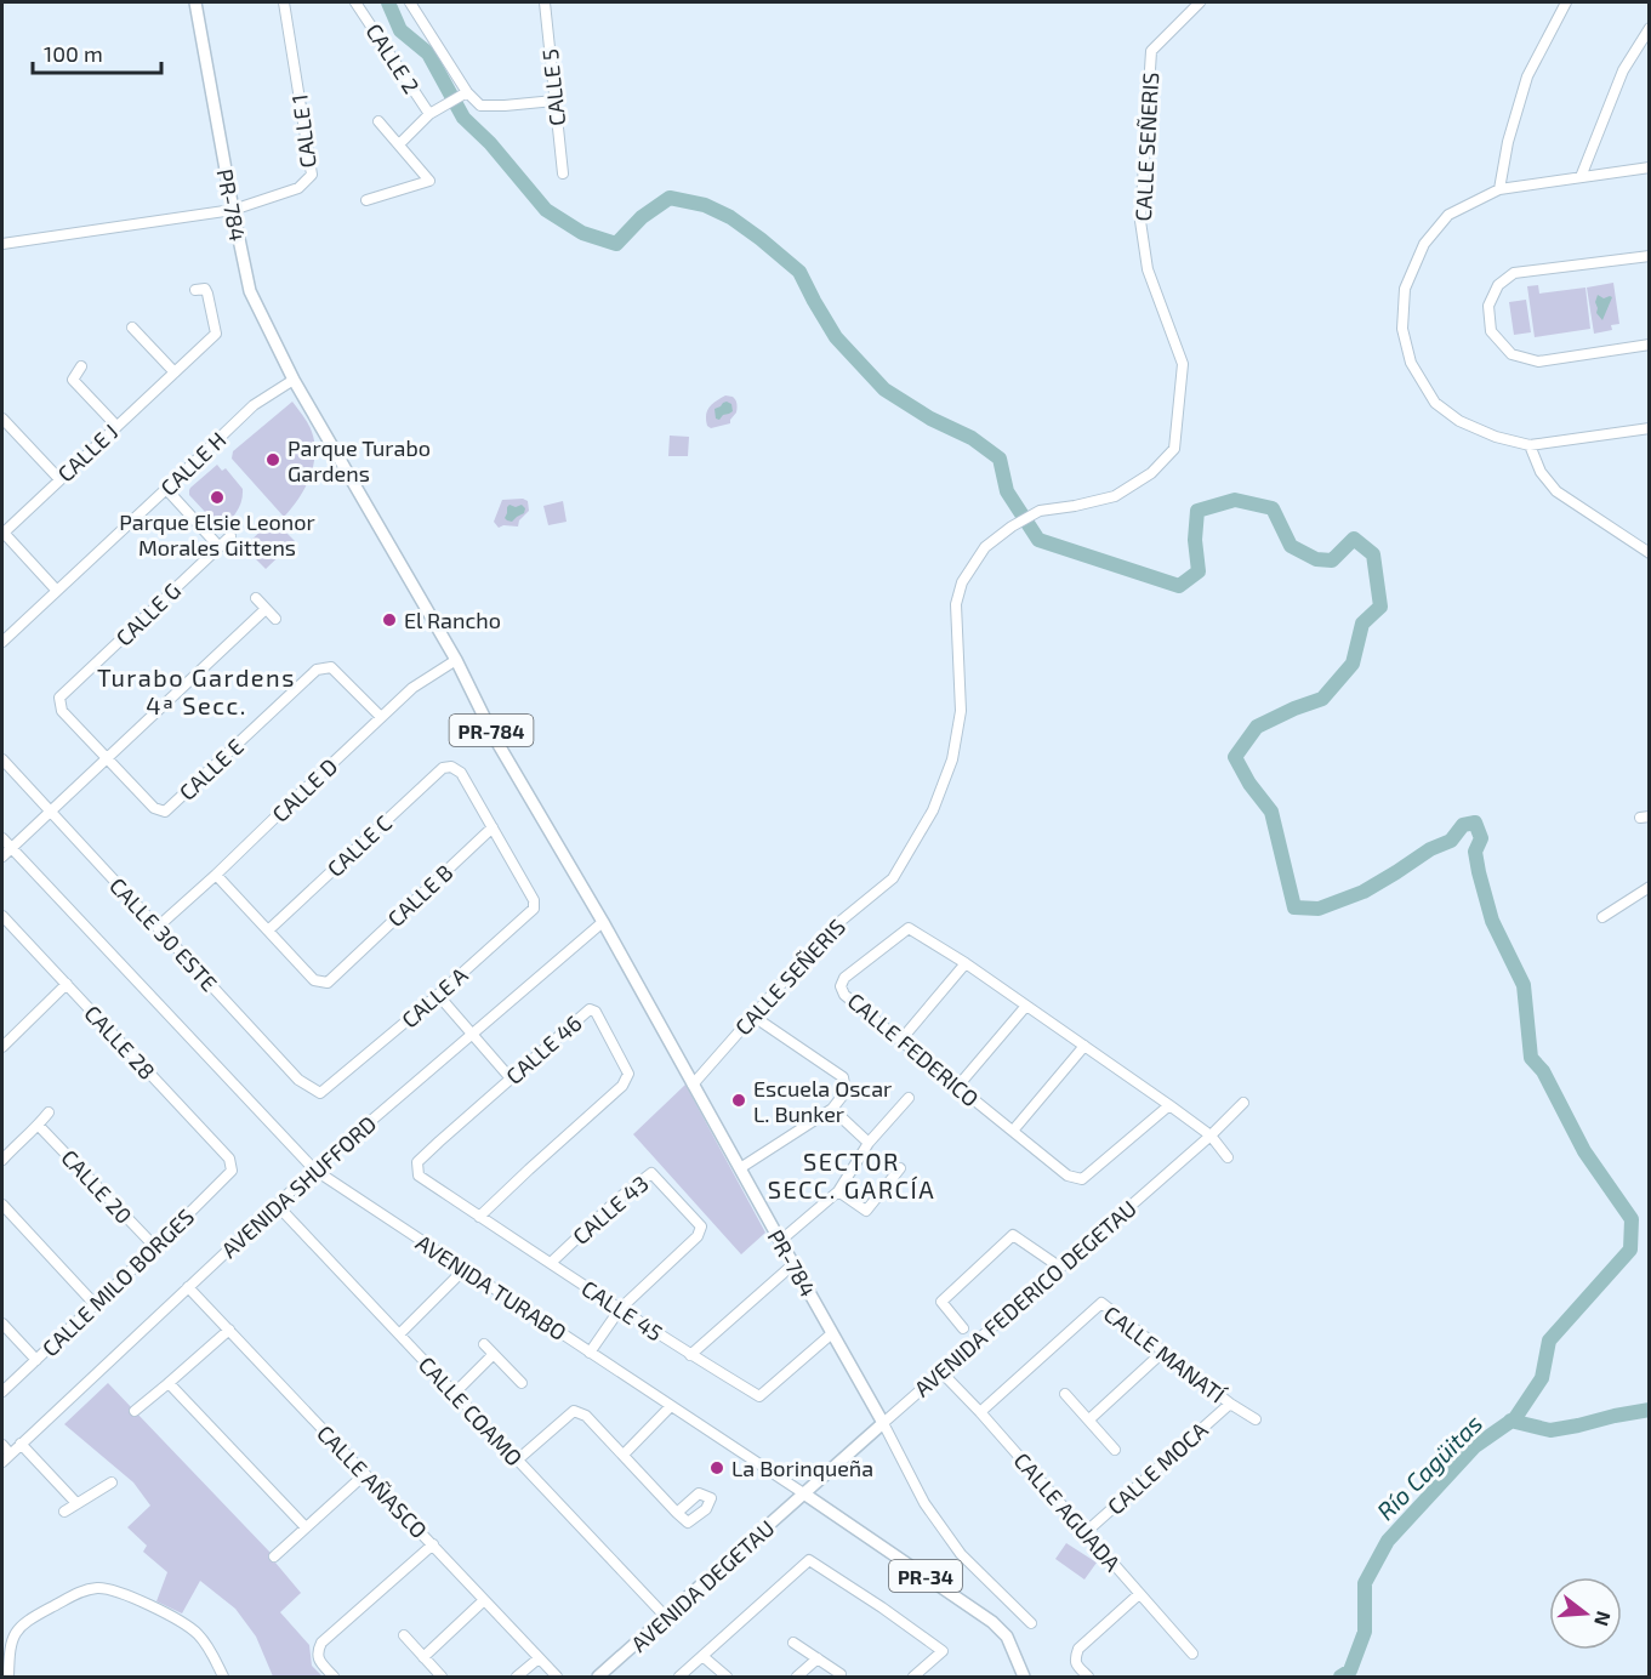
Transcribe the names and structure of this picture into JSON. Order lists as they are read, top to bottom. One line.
{"streets":{"main road":["PR-784","AVENIDA TURABO","AVENIDA FEDERICO DEGETAU","PR-34","AVENIDA DEGETAU"],"street":["CALLE 2","CALLE 5","CALLE 1","CALLE SEÑERIS","CALLE J","CALLE H","CALLE G","CALLE E","CALLE D","CALLE C","CALLE B","CALLE 30 ESTE","CALLE A","CALLE 28","CALLE 46","CALLE FEDERICO","CALLE 20","AVENIDA SHUFFORD","CALLE 43","CALLE MILO BORGES","CALLE 45","CALLE MANATÍ","CALLE COAMO","CALLE MOCA","CALLE AÑASCO","CALLE AGUADA"]},"crossings":[["CALLE 1","PR-784"],["CALLE SEÑERIS","PR-784"],["PR-784","CALLE H"],["PR-784","CALLE D"],["PR-784","AVENIDA SHUFFORD"],["PR-784","AVENIDA FEDERICO DEGETAU"],["PR-784","CALLE 45"],["CALLE G","CALLE E"],["CALLE E","CALLE D"],["CALLE D","CALLE 30 ESTE"],["CALLE C","CALLE B"],["CALLE C","CALLE A"],["CALLE B","CALLE A"],["CALLE 30 ESTE","CALLE A"],["CALLE 28","CALLE MILO BORGES"],["CALLE 46","CALLE 45"],["CALLE FEDERICO","AVENIDA FEDERICO DEGETAU"],["CALLE 20","CALLE MILO BORGES"],["AVENIDA SHUFFORD","AVENIDA TURABO"],["AVENIDA SHUFFORD","CALLE COAMO"],["AVENIDA SHUFFORD","CALLE AÑASCO"],["CALLE 43","AVENIDA TURABO"],["CALLE 43","CALLE 45"],["AVENIDA TURABO","AVENIDA FEDERICO DEGETAU"],["AVENIDA TURABO","AVENIDA DEGETAU"],["AVENIDA FEDERICO DEGETAU","CALLE AGUADA"],["AVENIDA FEDERICO DEGETAU","AVENIDA DEGETAU"],["CALLE MANATÍ","CALLE MOCA"],["CALLE MANATÍ","CALLE AGUADA"],["CALLE COAMO","AVENIDA DEGETAU"],["CALLE MOCA","CALLE AGUADA"]],"districts":["Turabo Gardens 4ª Secc.","SECTOR SECC. GARCÍA"],"water":["Río Cagüitas"],"places":["Parque Turabo Gardens","Parque Elsie Leonor Morales Gittens","El Rancho","Escuela Oscar L. Bunker","La Borinqueña"],"scale_bar":"100 m","north":"right"}
